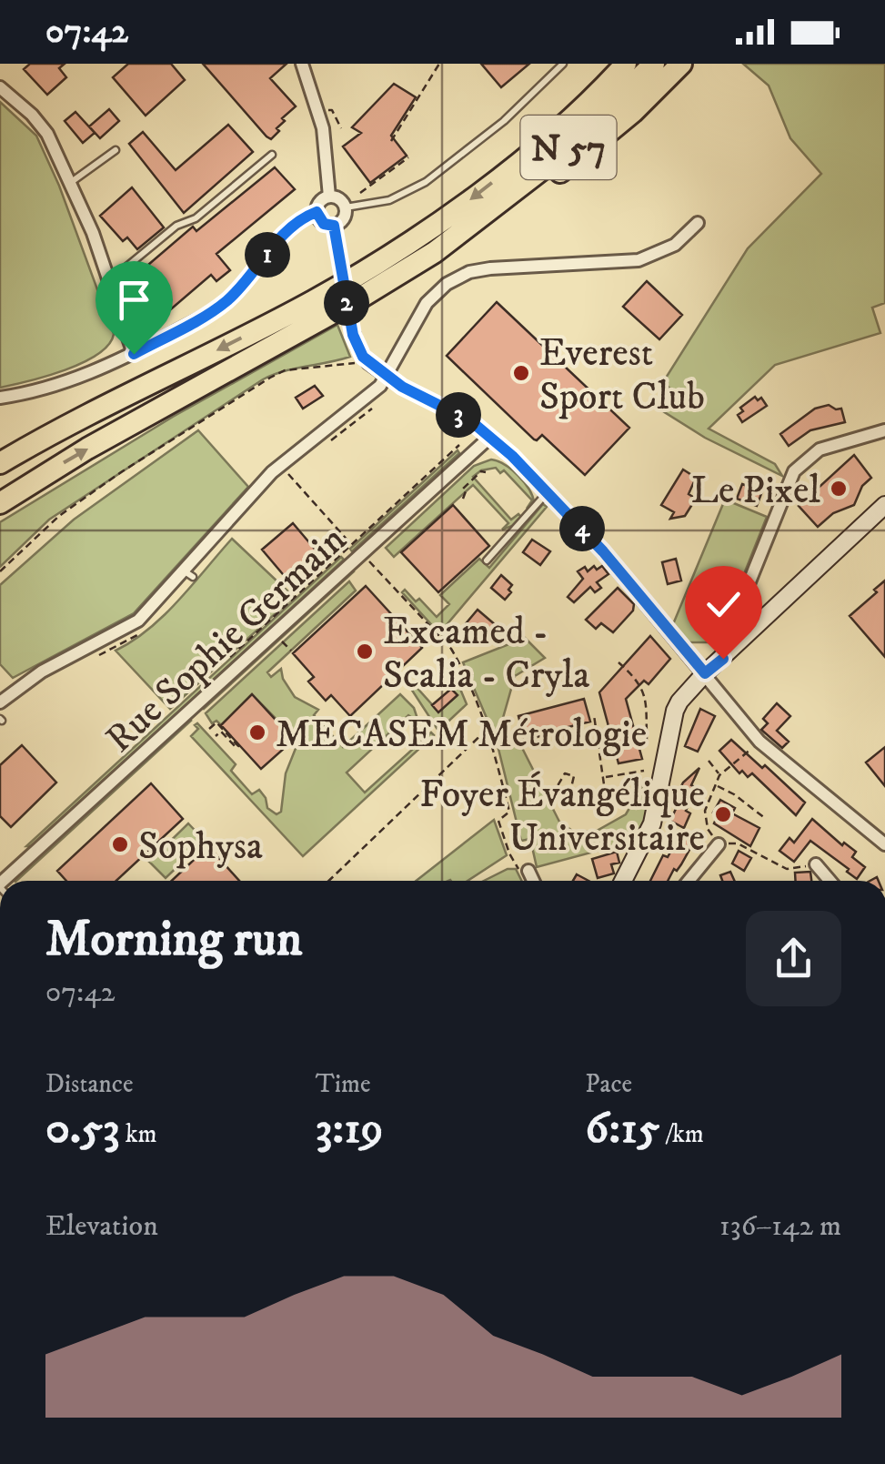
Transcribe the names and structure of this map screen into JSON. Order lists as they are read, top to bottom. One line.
{"streets":{"highway":["N 57"],"street":["Rue Sophie Germain"]},"places":["Everest Sport Club","Le Pixel","Excamed - Scalia - Cryla","MECASEM Métrologie","Foyer Évangélique Universitaire","Sophysa"],"page":{"status":"07:42","pins":["1","2","3","4"],"heading":["Morning run","07:42"],"stats":[["Distance","0.53 km"],["Time","3:19"],["Pace","6:15 /km"]],"chart":["Elevation","136–142 m"]}}
